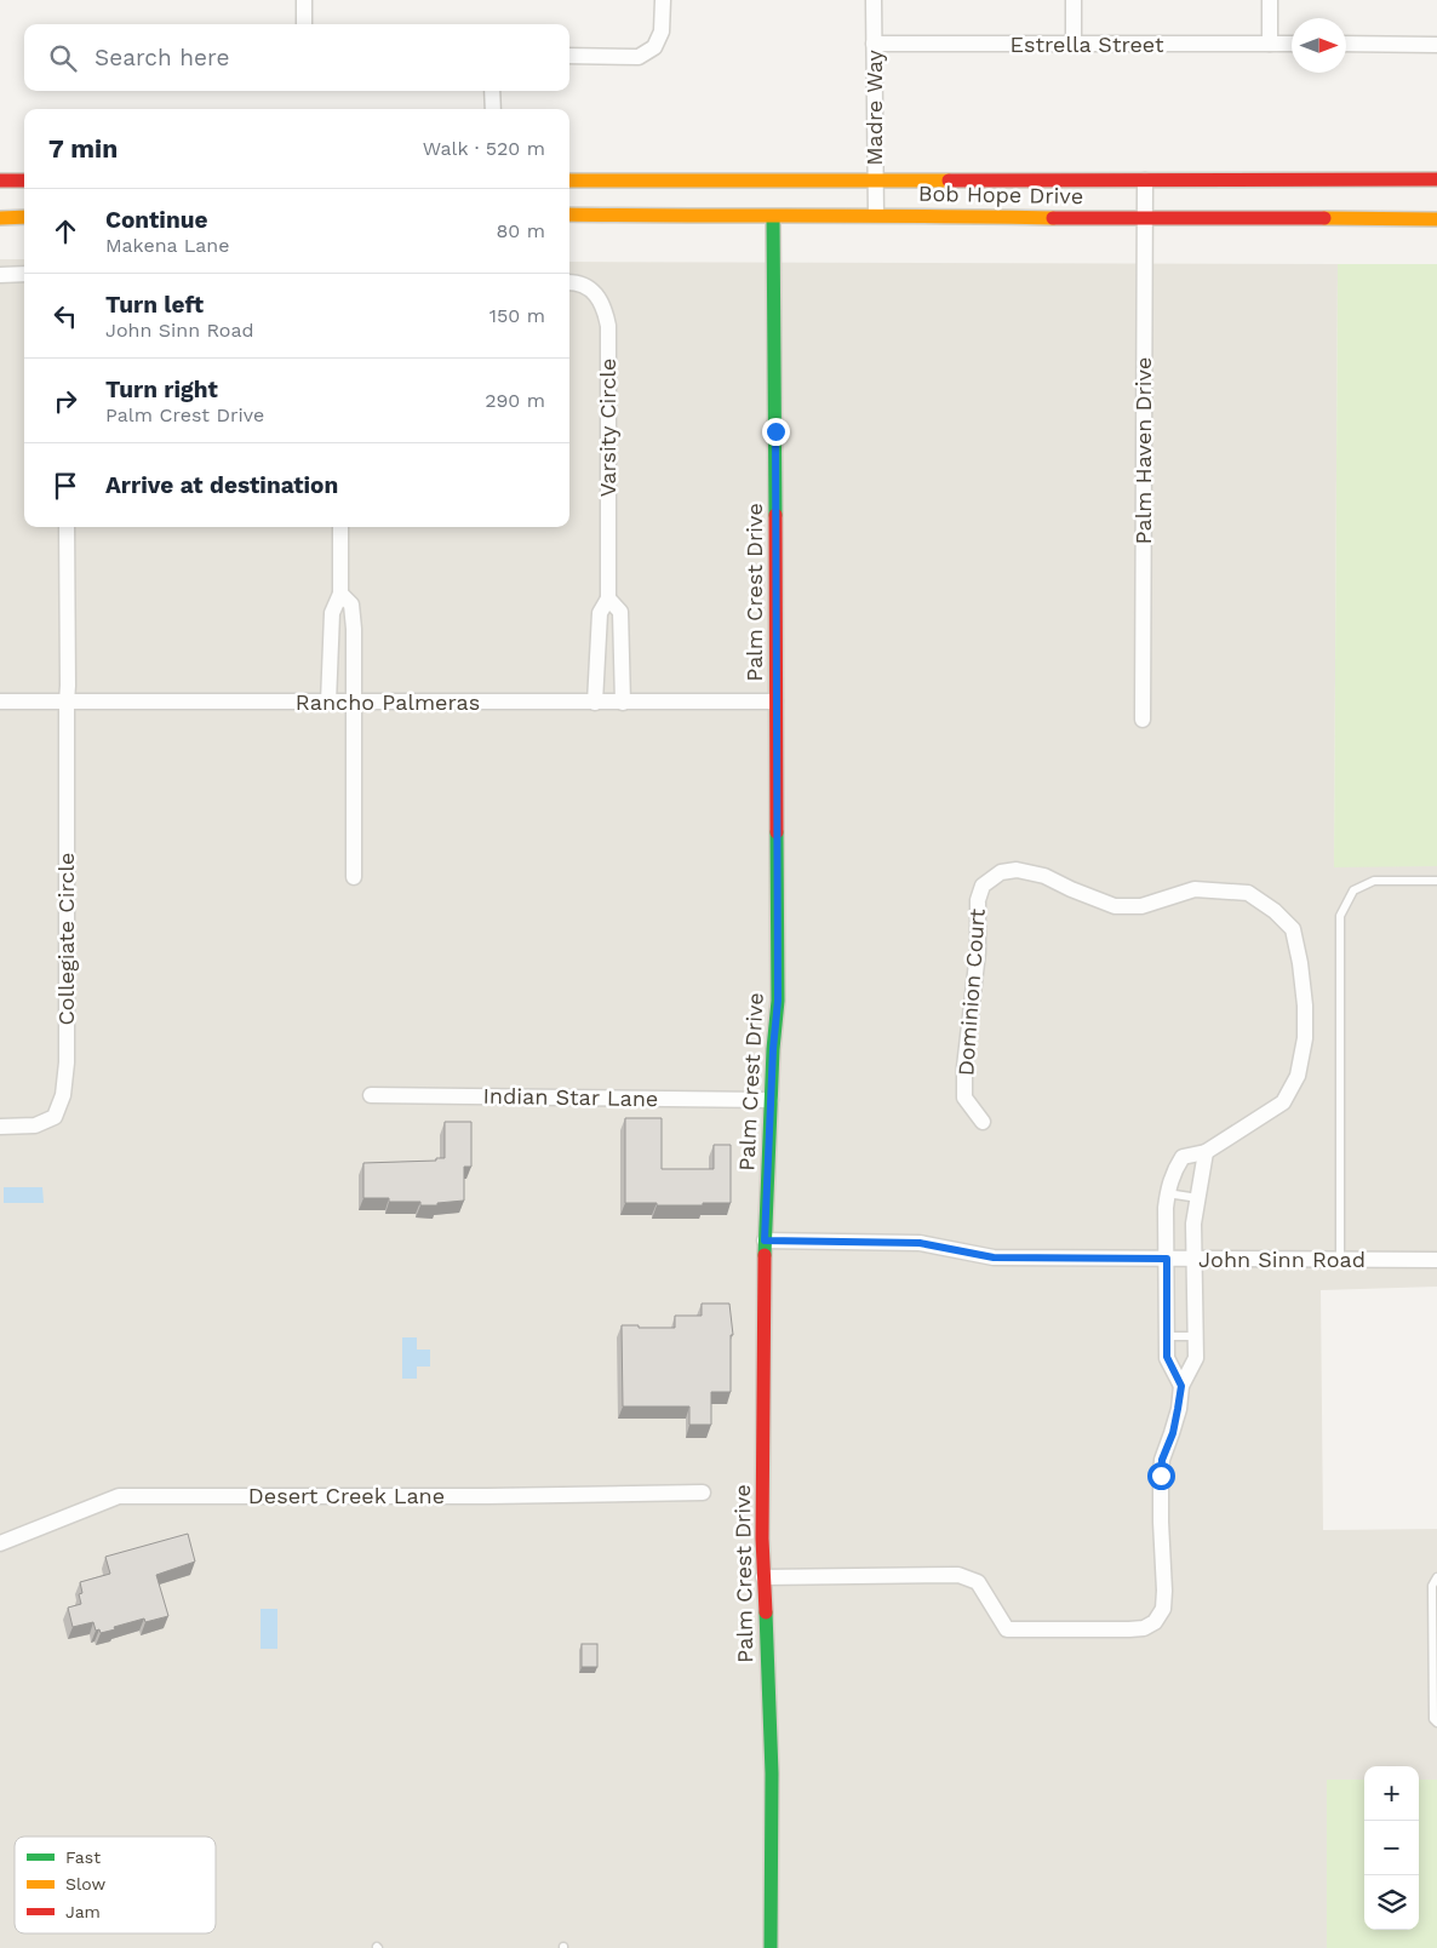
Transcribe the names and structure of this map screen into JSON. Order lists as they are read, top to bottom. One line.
{"streets":{"main road":["Bob Hope Drive","Palm Crest Drive"],"street":["Estrella Street","Madre Way","Varsity Circle","Palm Haven Drive","Rancho Palmeras","Collegiate Circle","Dominion Court","Indian Star Lane","John Sinn Road","Desert Creek Lane"]},"crossings":[["Estrella Street","Madre Way"],["Madre Way","Bob Hope Drive"],["Bob Hope Drive","Palm Haven Drive"],["Bob Hope Drive","Palm Crest Drive"],["Varsity Circle","Rancho Palmeras"],["Palm Crest Drive","Rancho Palmeras"],["Palm Crest Drive","Indian Star Lane"],["Palm Crest Drive","John Sinn Road"],["Rancho Palmeras","Collegiate Circle"],["Dominion Court","John Sinn Road"]],"legend":["Fast","Slow","Jam"],"north":"right","page":{"search":"Search here","heading":["7 min","Walk · 520 m"],"list":[["Continue","Makena Lane","80 m"],["Turn left","John Sinn Road","150 m"],["Turn right","Palm Crest Drive","290 m"],"Arrive at destination"],"map_buttons":["+","−"]}}
